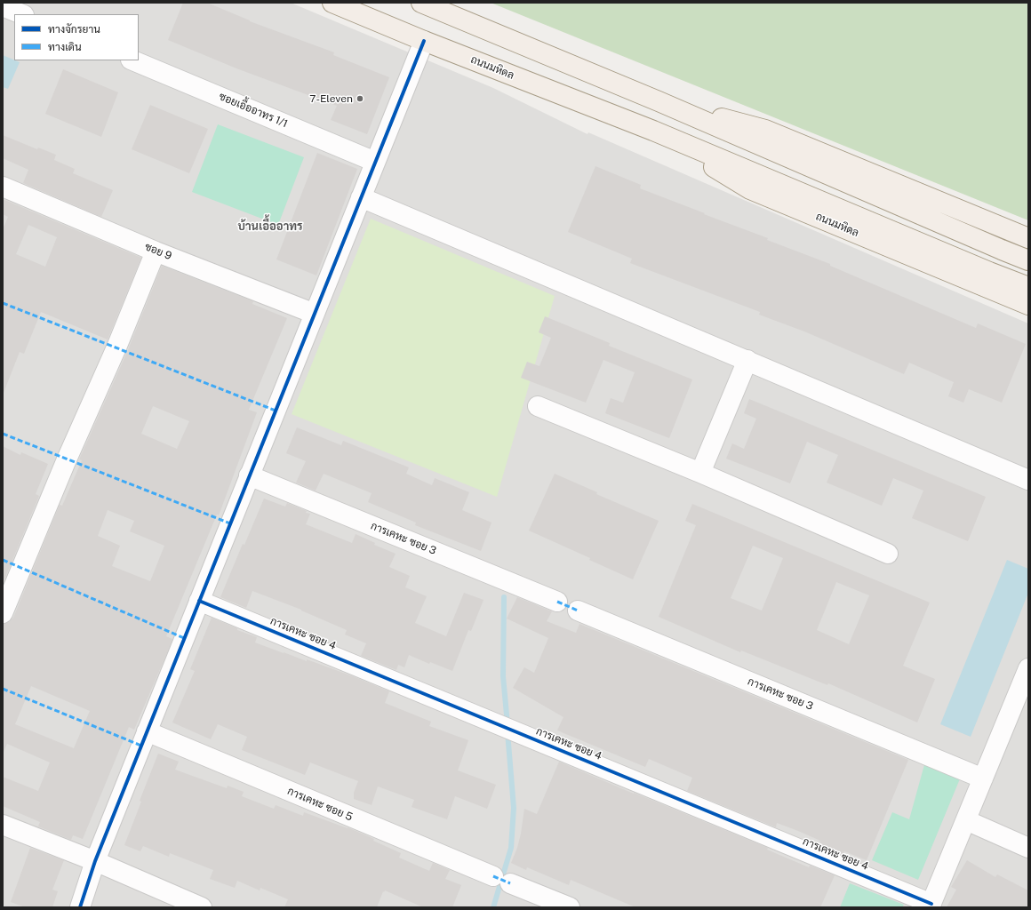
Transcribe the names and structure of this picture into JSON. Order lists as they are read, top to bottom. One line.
{"streets":{"main road":["ถนนมหิดล"],"street":["ซอยเอื้ออาทร 1/1","ซอย 9","การเคหะ ซอย 3","การเคหะ ซอย 4","การเคหะ ซอย 5"]},"districts":["บ้านเอื้ออาทร"],"places":["7-Eleven"],"legend":["ทางจักรยาน","ทางเดิน"]}
